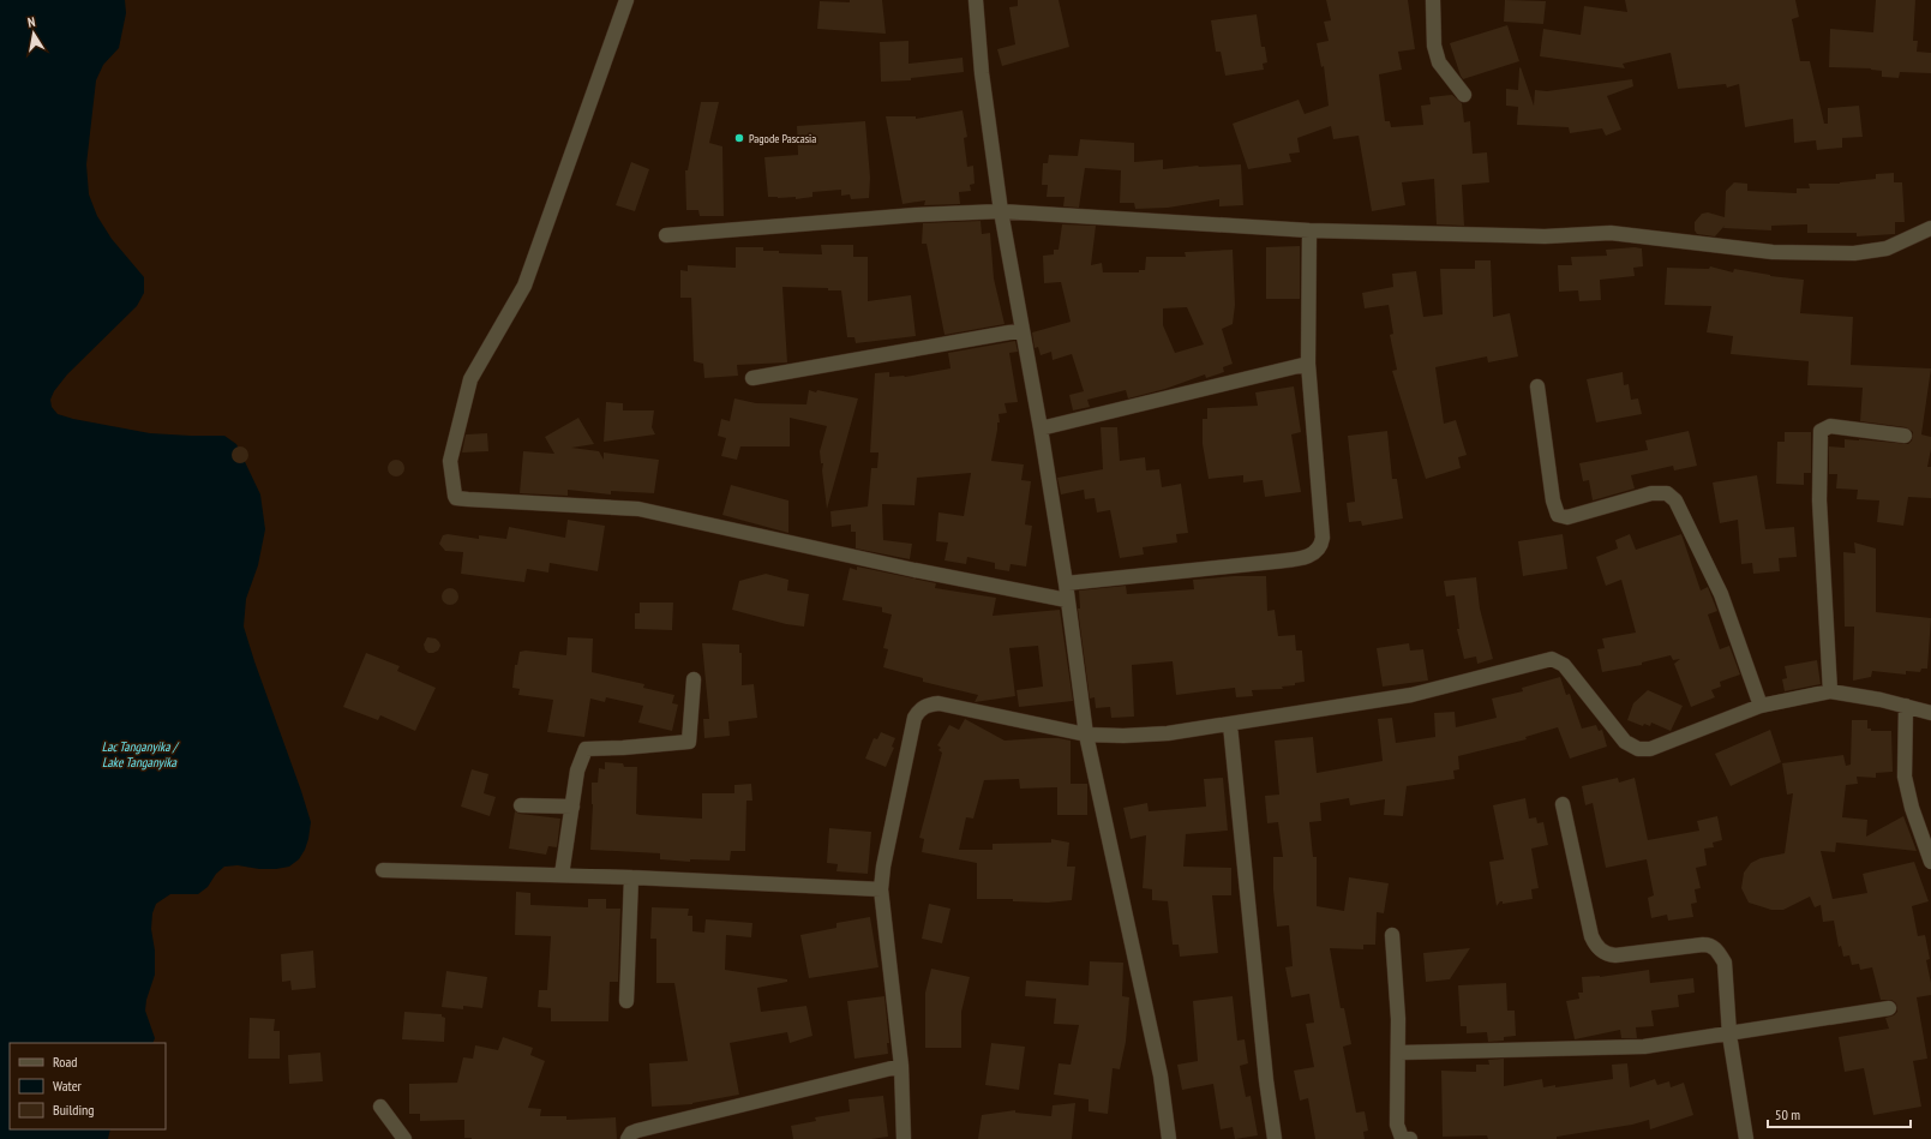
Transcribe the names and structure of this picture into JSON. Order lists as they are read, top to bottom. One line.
{"water":["Lac Tanganyika / Lake Tanganyika"],"places":["Pagode Pascasia"],"legend":["Road","Water","Building"],"scale_bar":"50 m","north":"top"}
